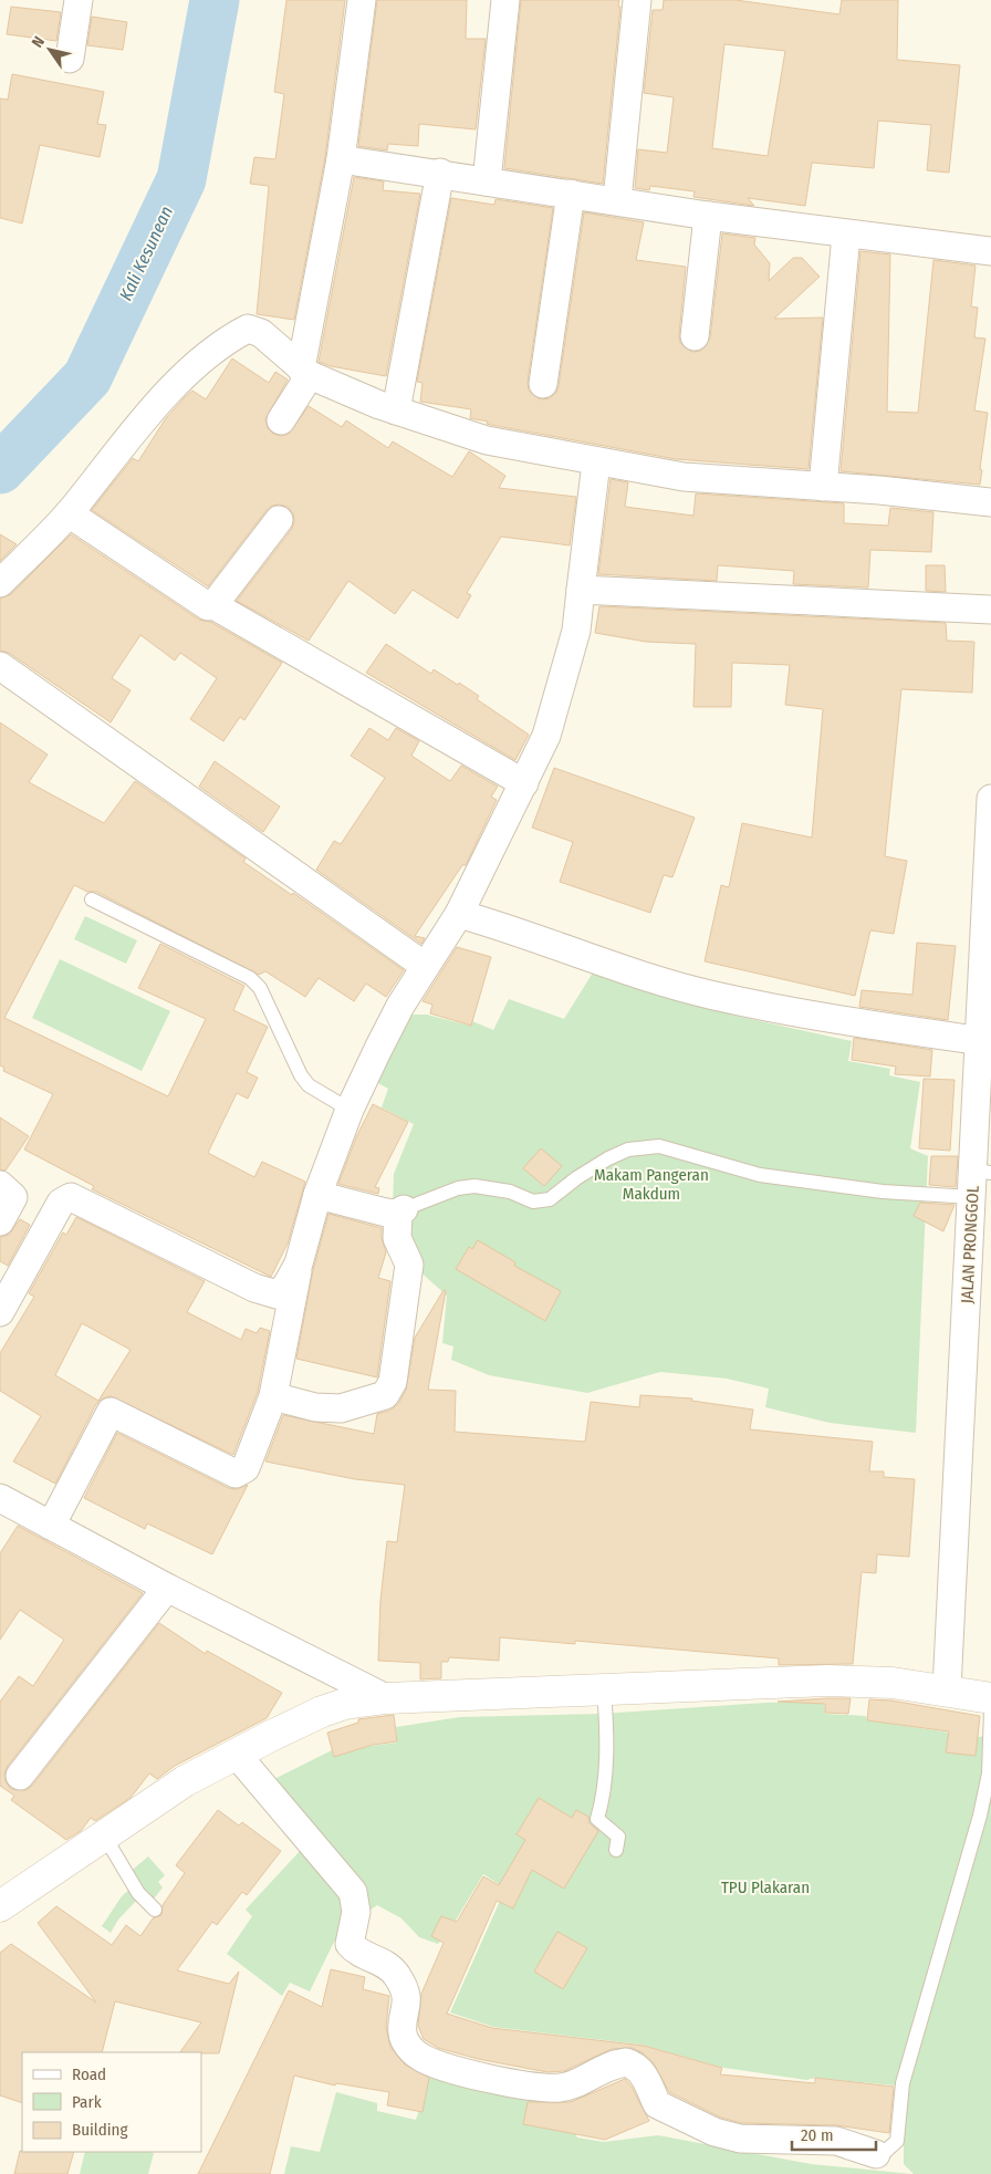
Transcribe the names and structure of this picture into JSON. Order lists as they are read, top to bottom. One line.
{"streets":{"street":["JALAN PRONGGOL"]},"water":["Kali Kesunean"],"parks":["Makam Pangeran Makdum","TPU Plakaran"],"legend":["Road","Park","Building"],"scale_bar":"20 m","north":"top left"}
